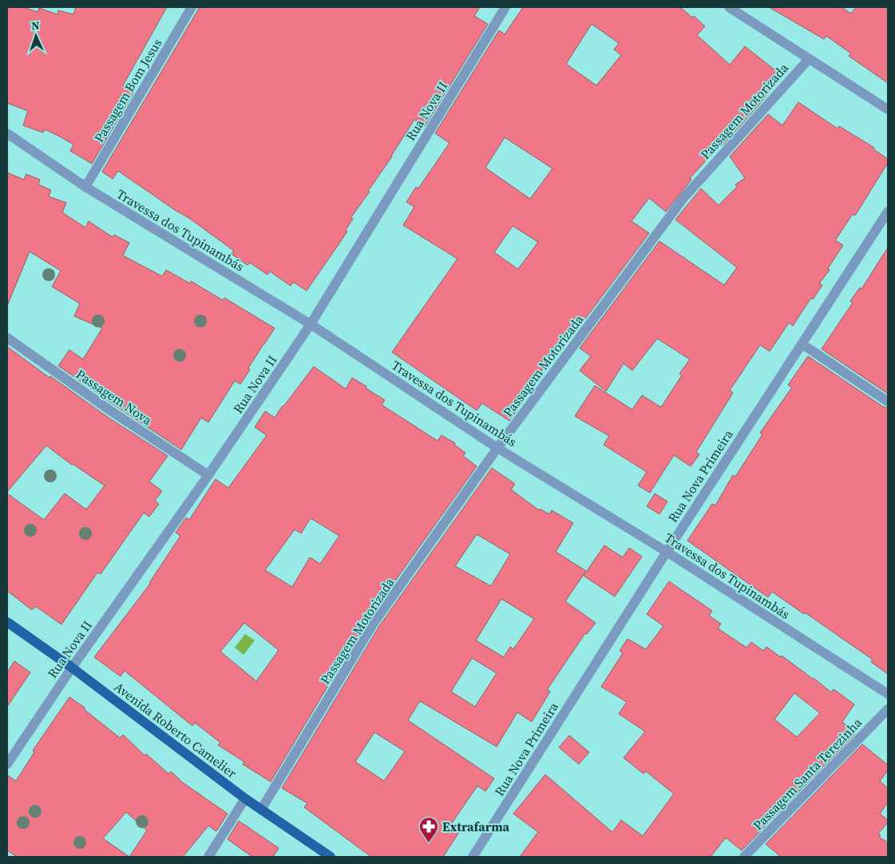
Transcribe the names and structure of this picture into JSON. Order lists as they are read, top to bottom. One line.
{"streets":{"main road":["Avenida Roberto Camelier"],"street":["Passagem Bom Jesus","Rua Nova II","Passagem Motorizada","Travessa dos Tupinambás","Passagem Nova","Rua Nova Primeira","Passagem Santa Terezinha"]},"crossings":[["Passagem Bom Jesus","Travessa dos Tupinambás"],["Rua Nova II","Travessa dos Tupinambás"],["Rua Nova II","Passagem Nova"],["Rua Nova II","Avenida Roberto Camelier"],["Passagem Motorizada","Travessa dos Tupinambás"],["Passagem Motorizada","Avenida Roberto Camelier"],["Travessa dos Tupinambás","Rua Nova Primeira"]],"places":{"pharmacy":["Extrafarma"]},"north":"top"}
